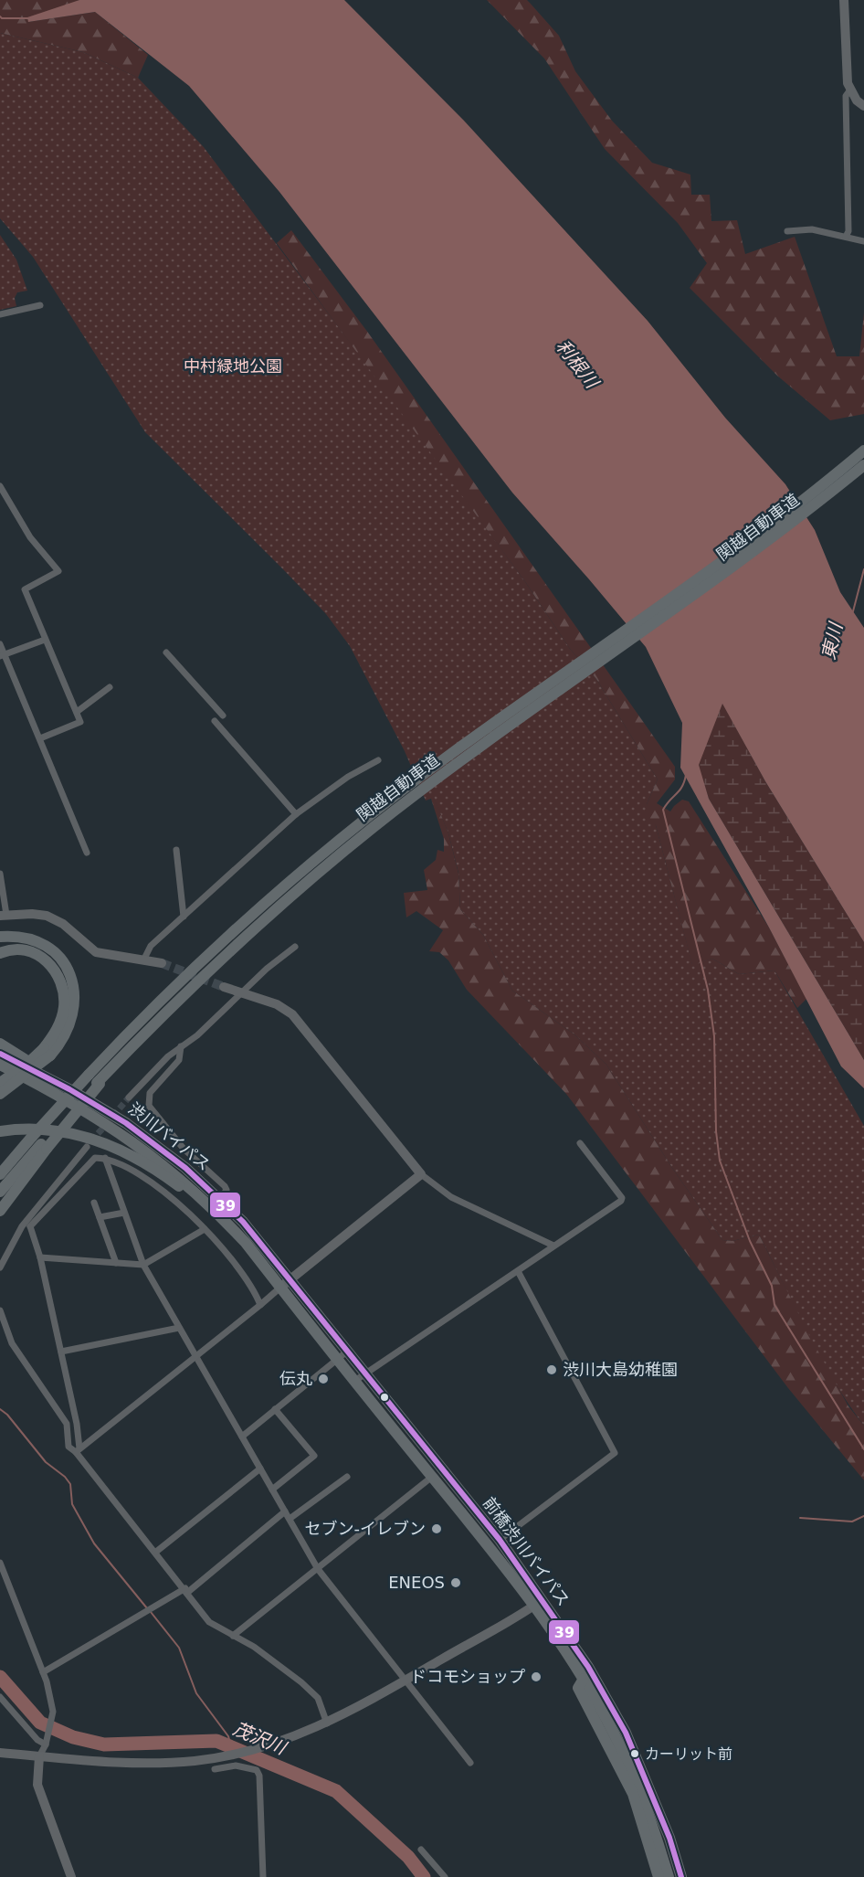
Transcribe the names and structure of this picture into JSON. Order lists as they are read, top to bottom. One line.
{"streets":{"highway":["関越自動車道","渋川バイパス","前橋渋川バイパス"]},"crossings":[["渋川バイパス","前橋渋川バイパス"]],"water":["利根川","東川","茂沢川"],"parks":["中村緑地公園"],"places":["渋川大島幼稚園","伝丸","セブン-イレブン","ENEOS","ドコモショップ","カーリット前"],"lines":["transit line 39"]}
